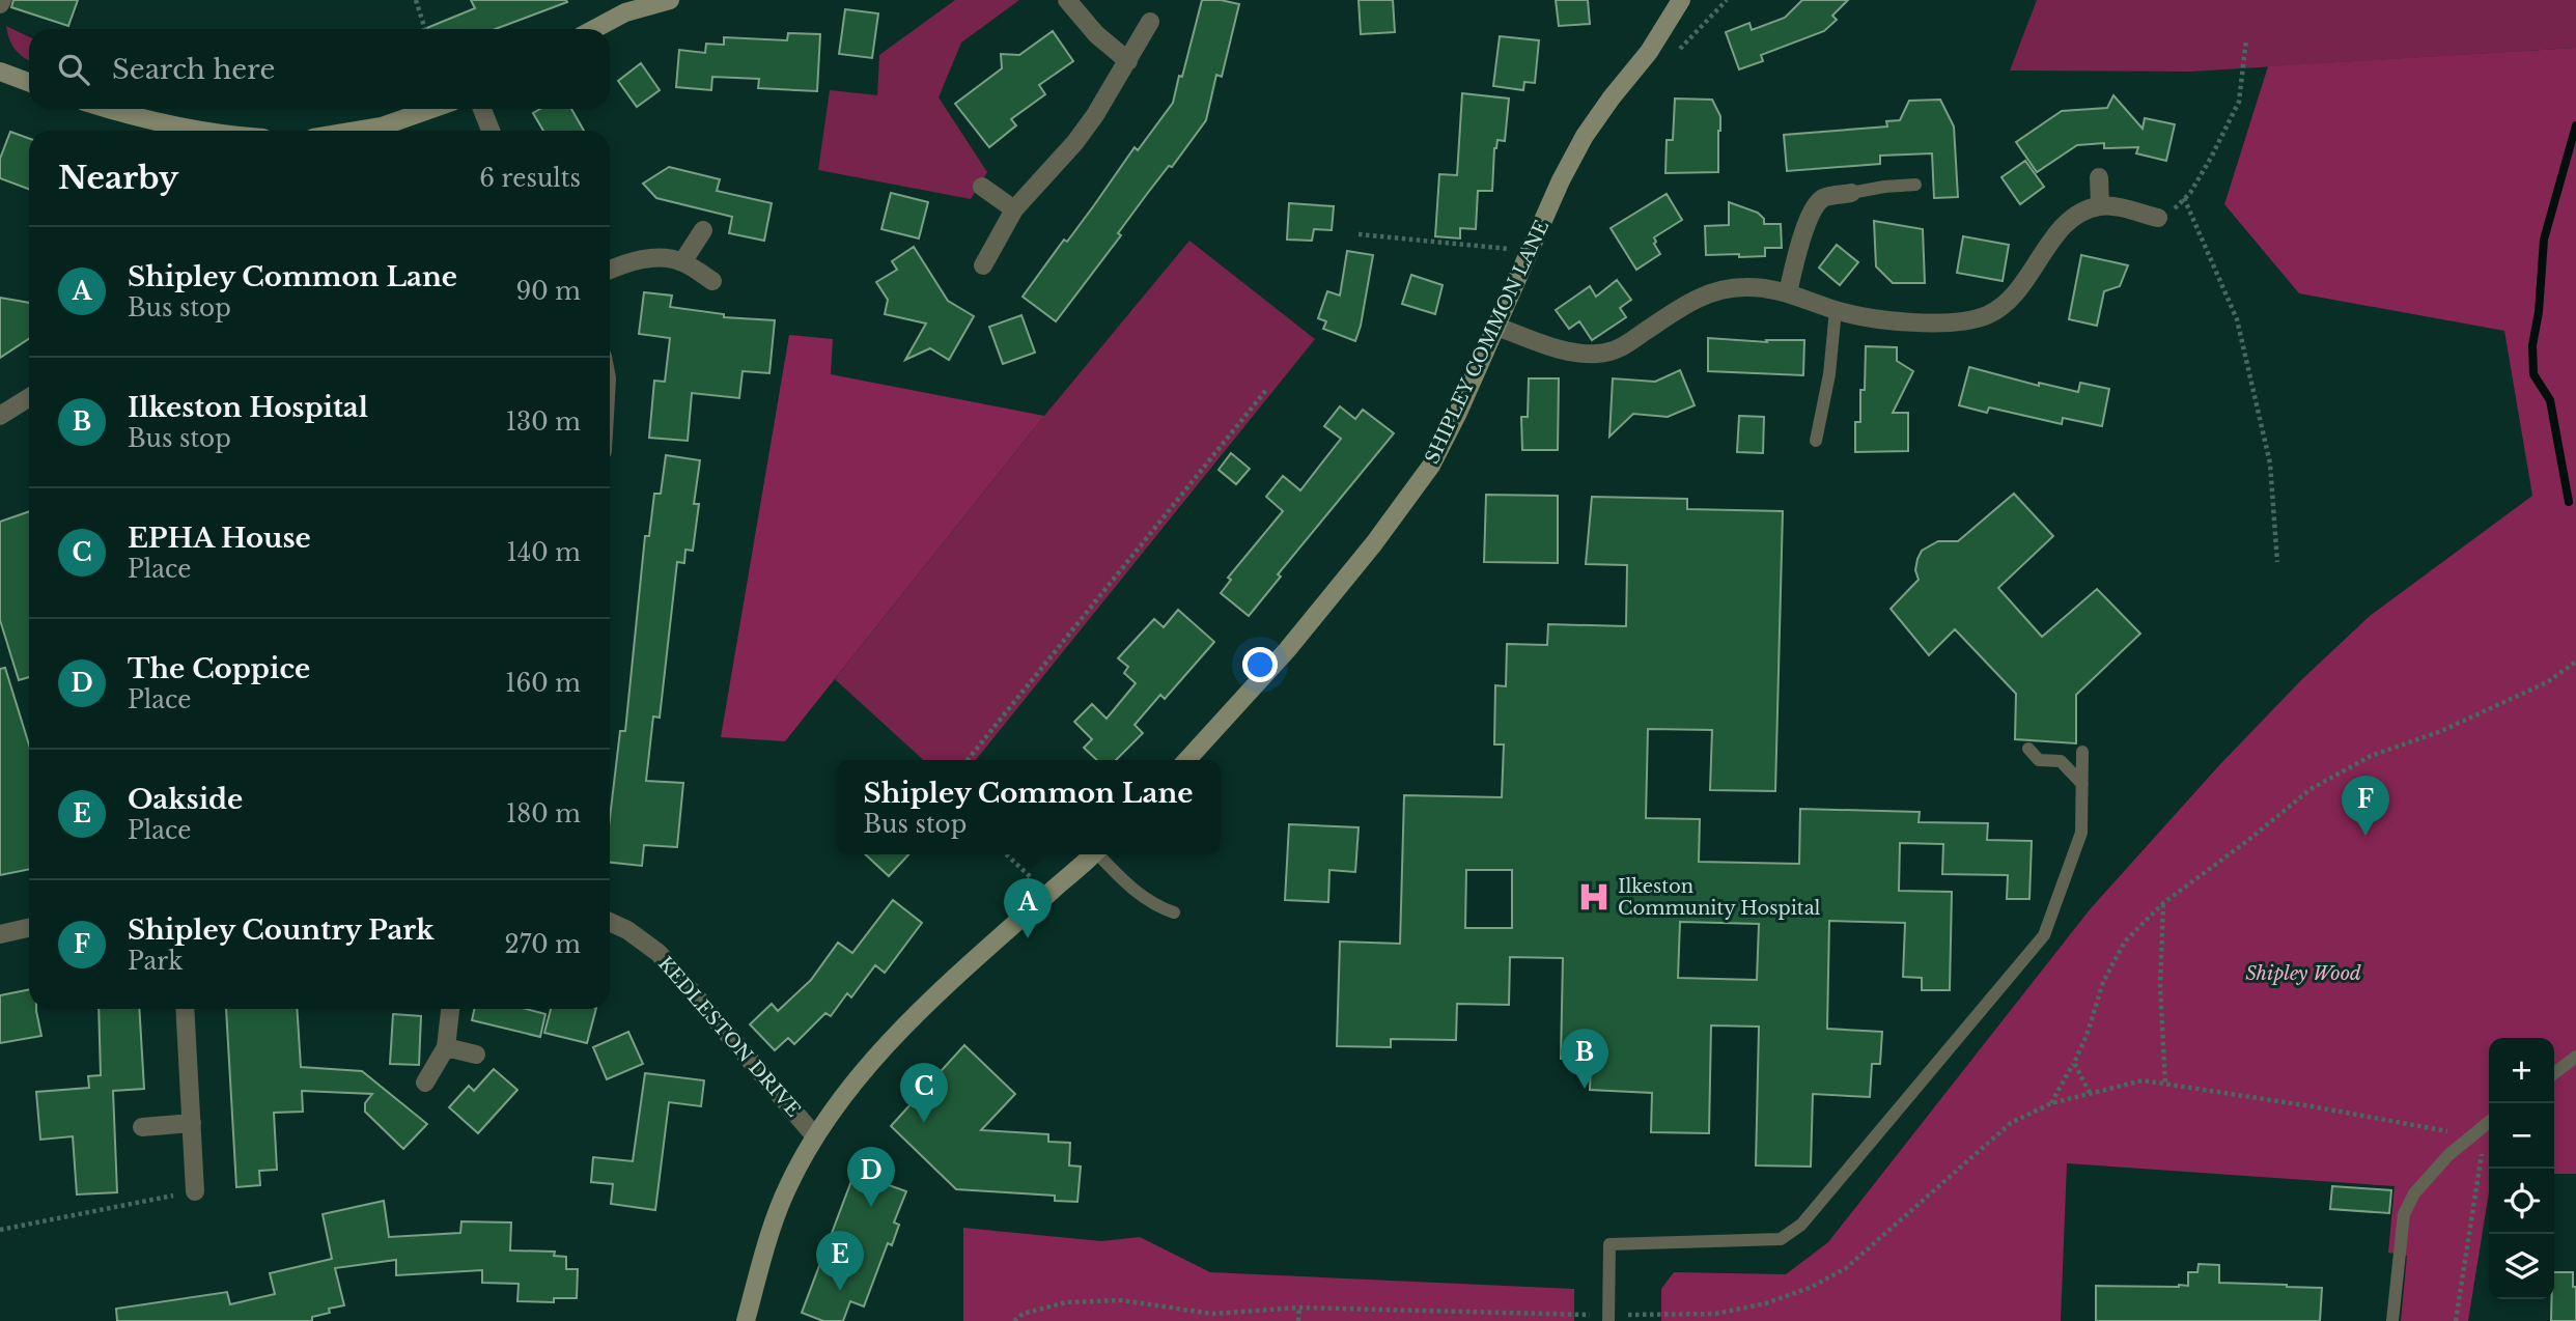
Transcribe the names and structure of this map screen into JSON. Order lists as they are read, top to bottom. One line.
{"streets":{"street":["SHIPLEY COMMON LANE","KEDLESTON DRIVE"]},"parks":["Shipley Wood"],"places":{"hospital":["Ilkeston Community Hospital"]},"page":{"search":"Search here","heading":["Nearby","6 results"],"list":[{"mark":"A","name":"Shipley Common Lane","note":"Bus stop","value":"90 m"},{"mark":"B","name":"Ilkeston Hospital","note":"Bus stop","value":"130 m"},{"mark":"C","name":"EPHA House","note":"Place","value":"140 m"},{"mark":"D","name":"The Coppice","note":"Place","value":"160 m"},{"mark":"E","name":"Oakside","note":"Place","value":"180 m"},{"mark":"F","name":"Shipley Country Park","note":"Park","value":"270 m"}],"popup":["Shipley Common Lane","Bus stop"],"pins":["F","A","B","C","D","E"],"map_buttons":["+","−"]}}
